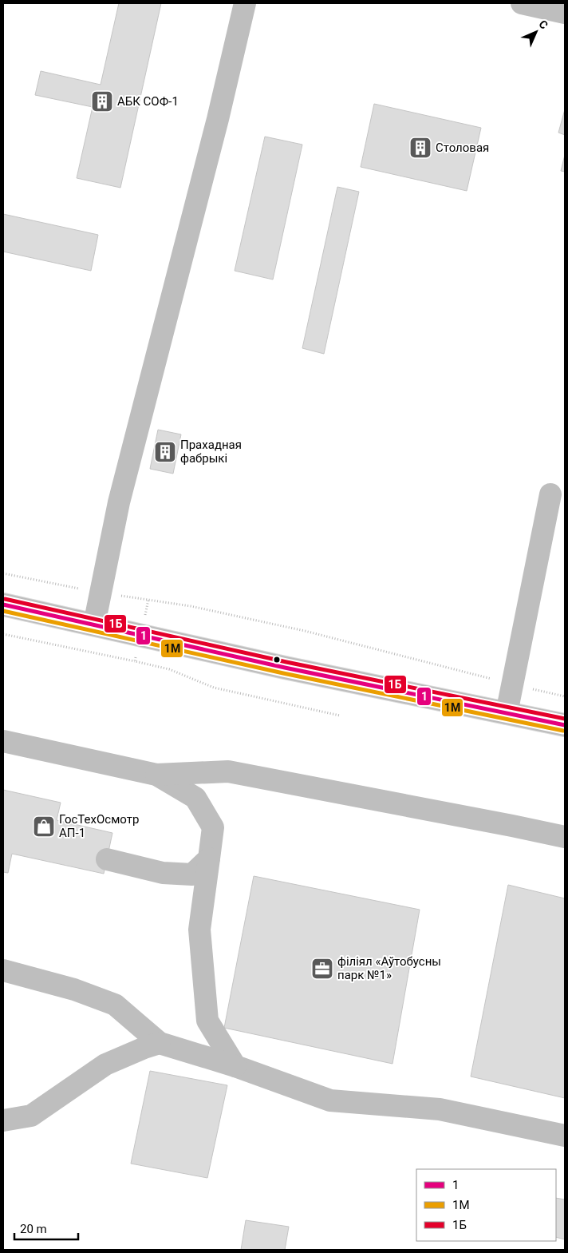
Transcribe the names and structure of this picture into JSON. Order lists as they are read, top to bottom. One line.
{"places":{"building":["АБК СОФ-1","Столовая","Прахадная фабрыкі"],"shop":["ГосТехОсмотр АП-1"],"office":["філіял «Аўтобусны парк №1»"]},"lines":["transit line 1Б","transit line 1","transit line 1М"],"legend":["1","1М","1Б"],"scale_bar":"20 m","north":"top right"}
